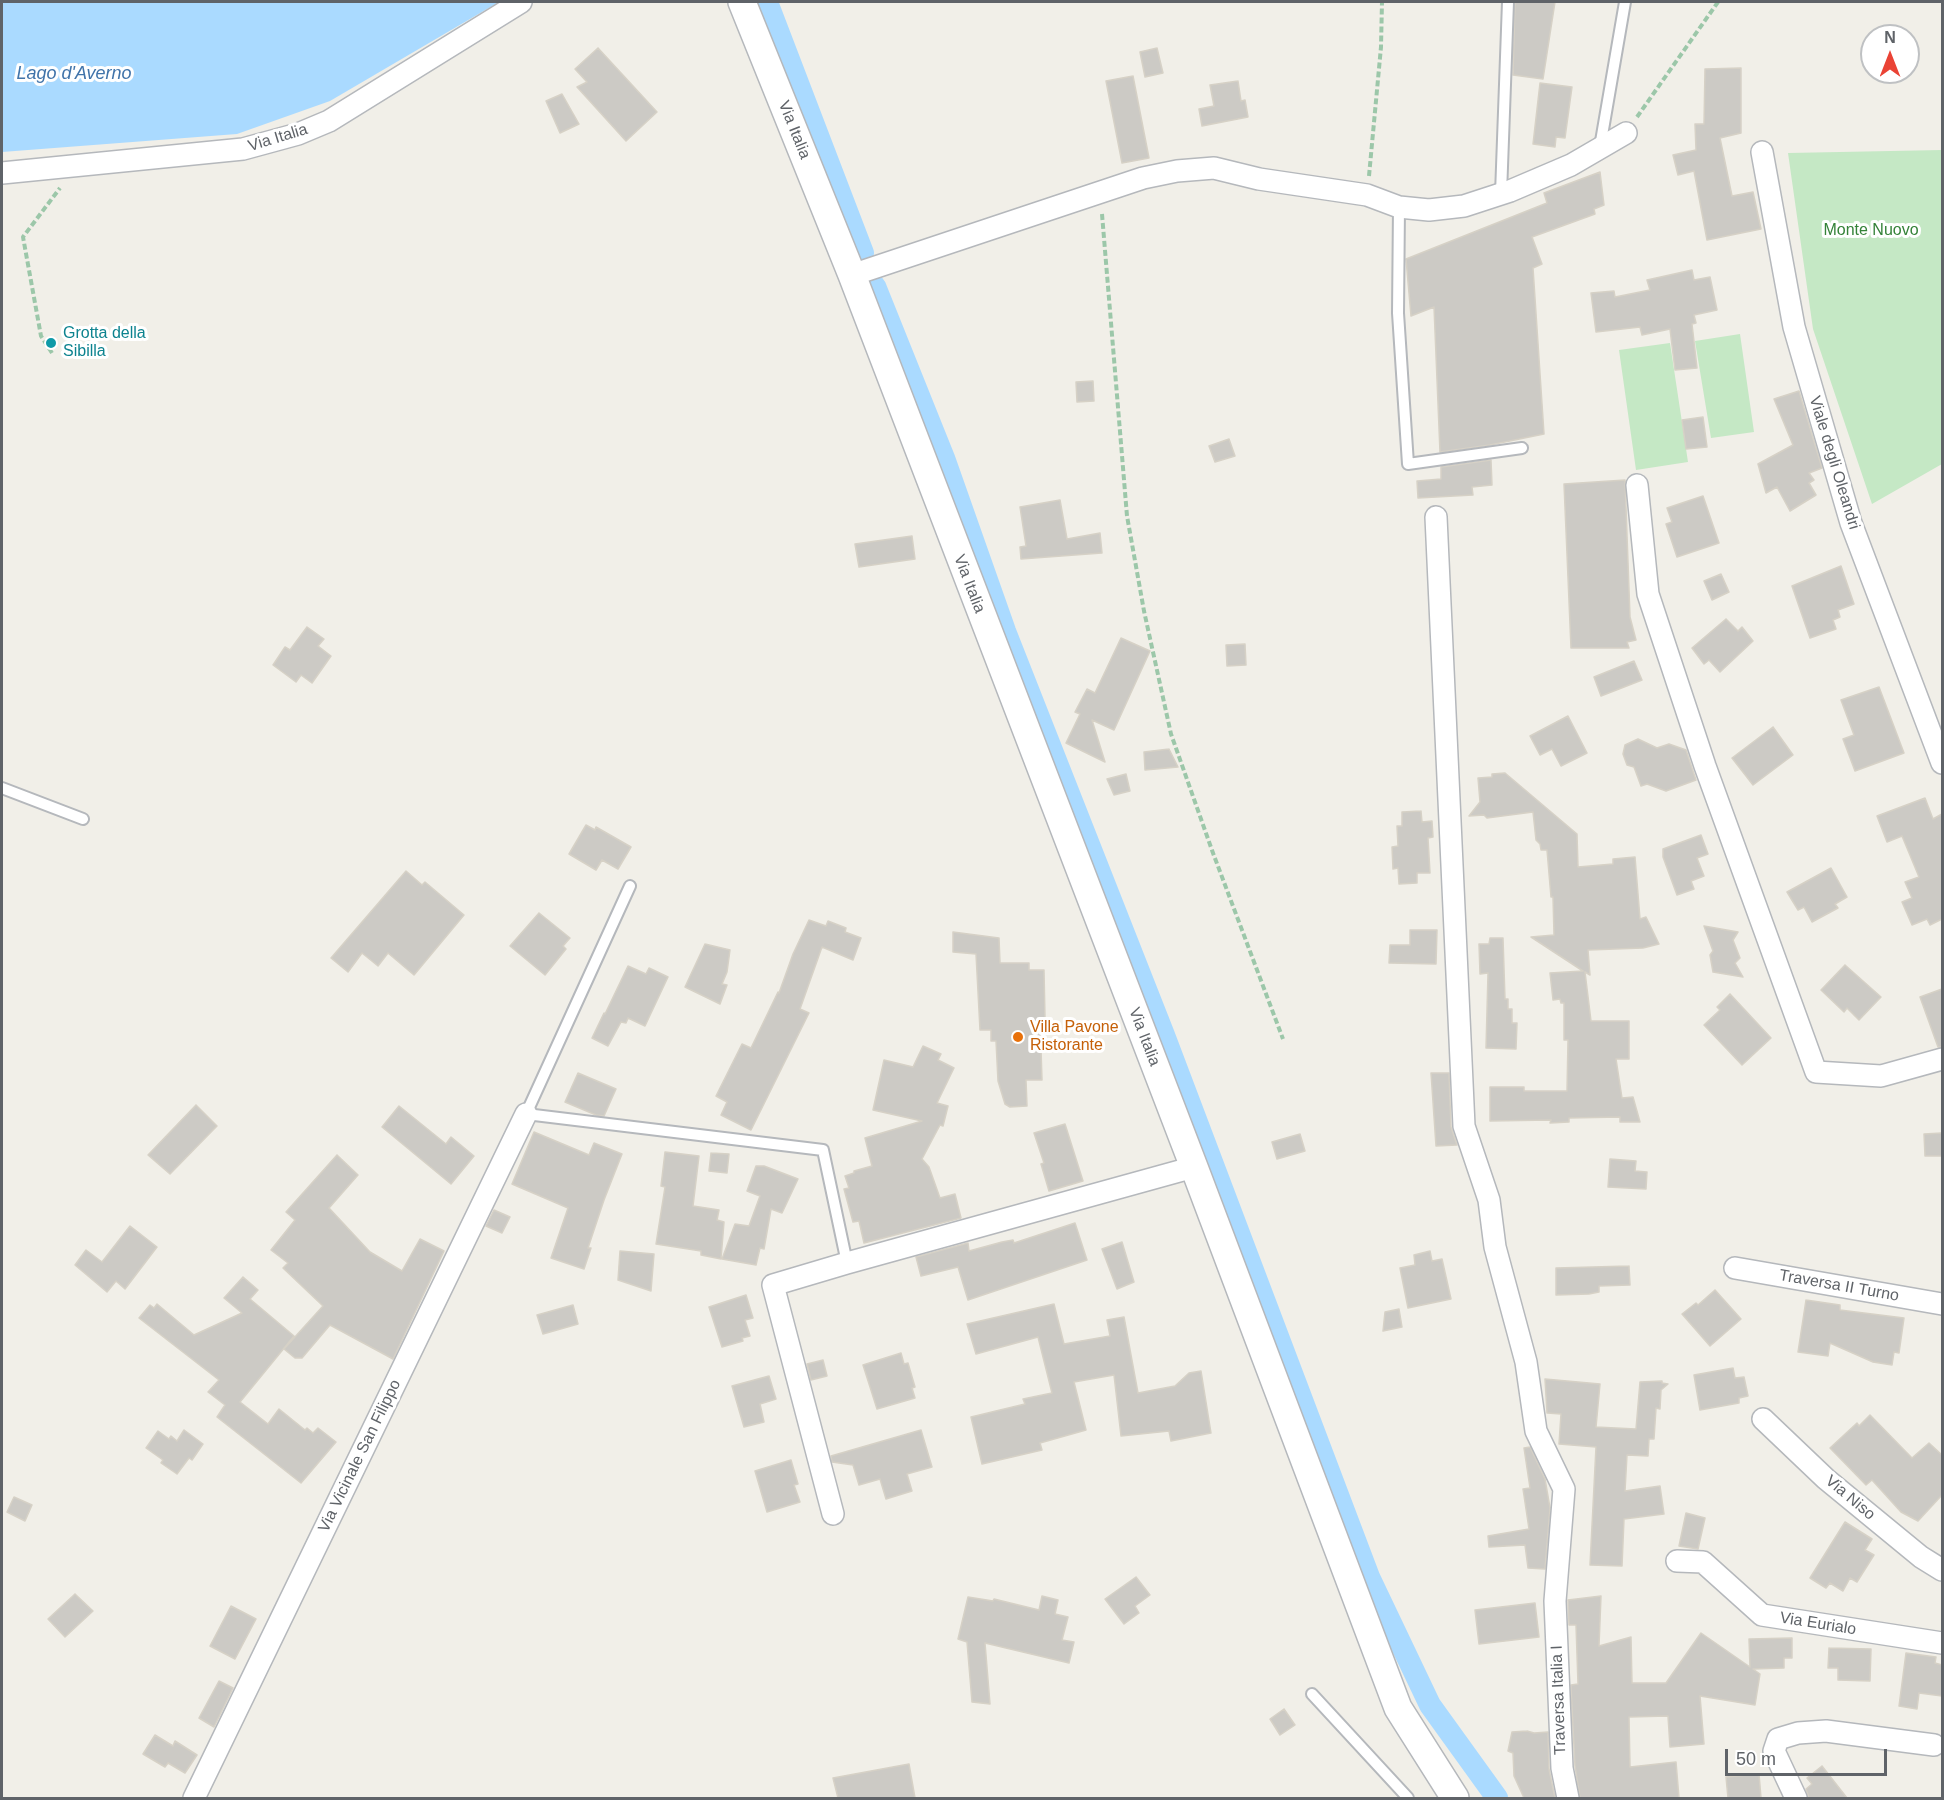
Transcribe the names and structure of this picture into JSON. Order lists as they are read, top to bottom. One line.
{"streets":{"street":["Via Italia","Viale degli Oleandri","Traversa II Turno","Via Vicinale San Filippo","Via Niso","Via Eurialo","Traversa Italia I"]},"water":["Lago d'Averno"],"parks":["Monte Nuovo"],"places":["Grotta della Sibilla","Villa Pavone Ristorante"],"scale_bar":"50 m","north":"top"}
